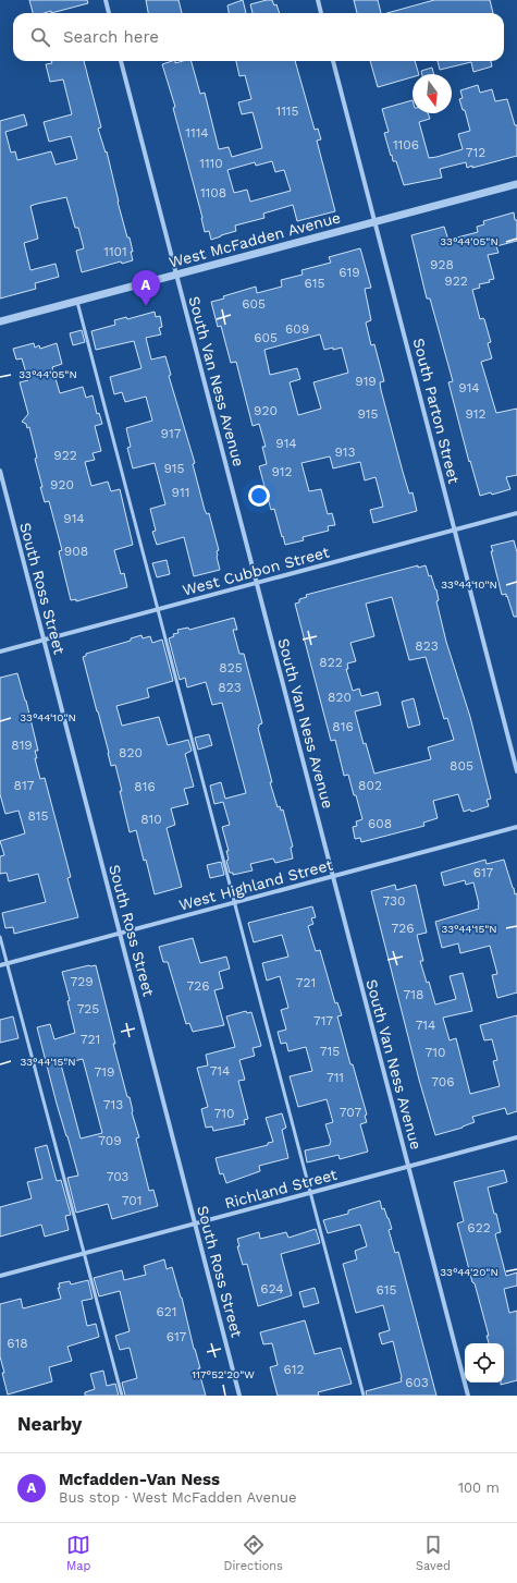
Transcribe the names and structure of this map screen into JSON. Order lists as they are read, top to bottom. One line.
{"streets":{"street":["West McFadden Avenue","South Van Ness Avenue","South Parton Street","West Cubbon Street","South Ross Street","West Highland Street","Richland Street"]},"crossings":[["West McFadden Avenue","South Van Ness Avenue"],["West McFadden Avenue","South Parton Street"],["South Van Ness Avenue","West Cubbon Street"],["South Van Ness Avenue","West Highland Street"],["South Van Ness Avenue","Richland Street"],["South Parton Street","West Cubbon Street"],["West Cubbon Street","South Ross Street"],["South Ross Street","West Highland Street"],["South Ross Street","Richland Street"]],"house_numbers":["1115","1114","1106","712","1110","1108","1101","928","619","922","615","605","609","605","919","914","920","915","912","917","914","913","922","915","912","920","911","914","908","823","822","825","823","820","816","819","820","805","817","802","816","815","810","608","617","730","726","729","721","726","718","725","717","714","721","715","710","714","719","711","706","713","707","710","709","703","701","622","624","615","621","617","618","612","603"],"north":"bottom","page":{"search":"Search here","pins":"A","heading":"Nearby","list":[{"mark":"A","name":"Mcfadden-Van Ness","note":"Bus stop · West McFadden Avenue","value":"100 m"}],"nav":["Map","Directions","Saved"]},"coordinates":["33°44'05\"N","33°44'10\"N","33°44'15\"N","33°44'20\"N","117°52'20\"W"]}
